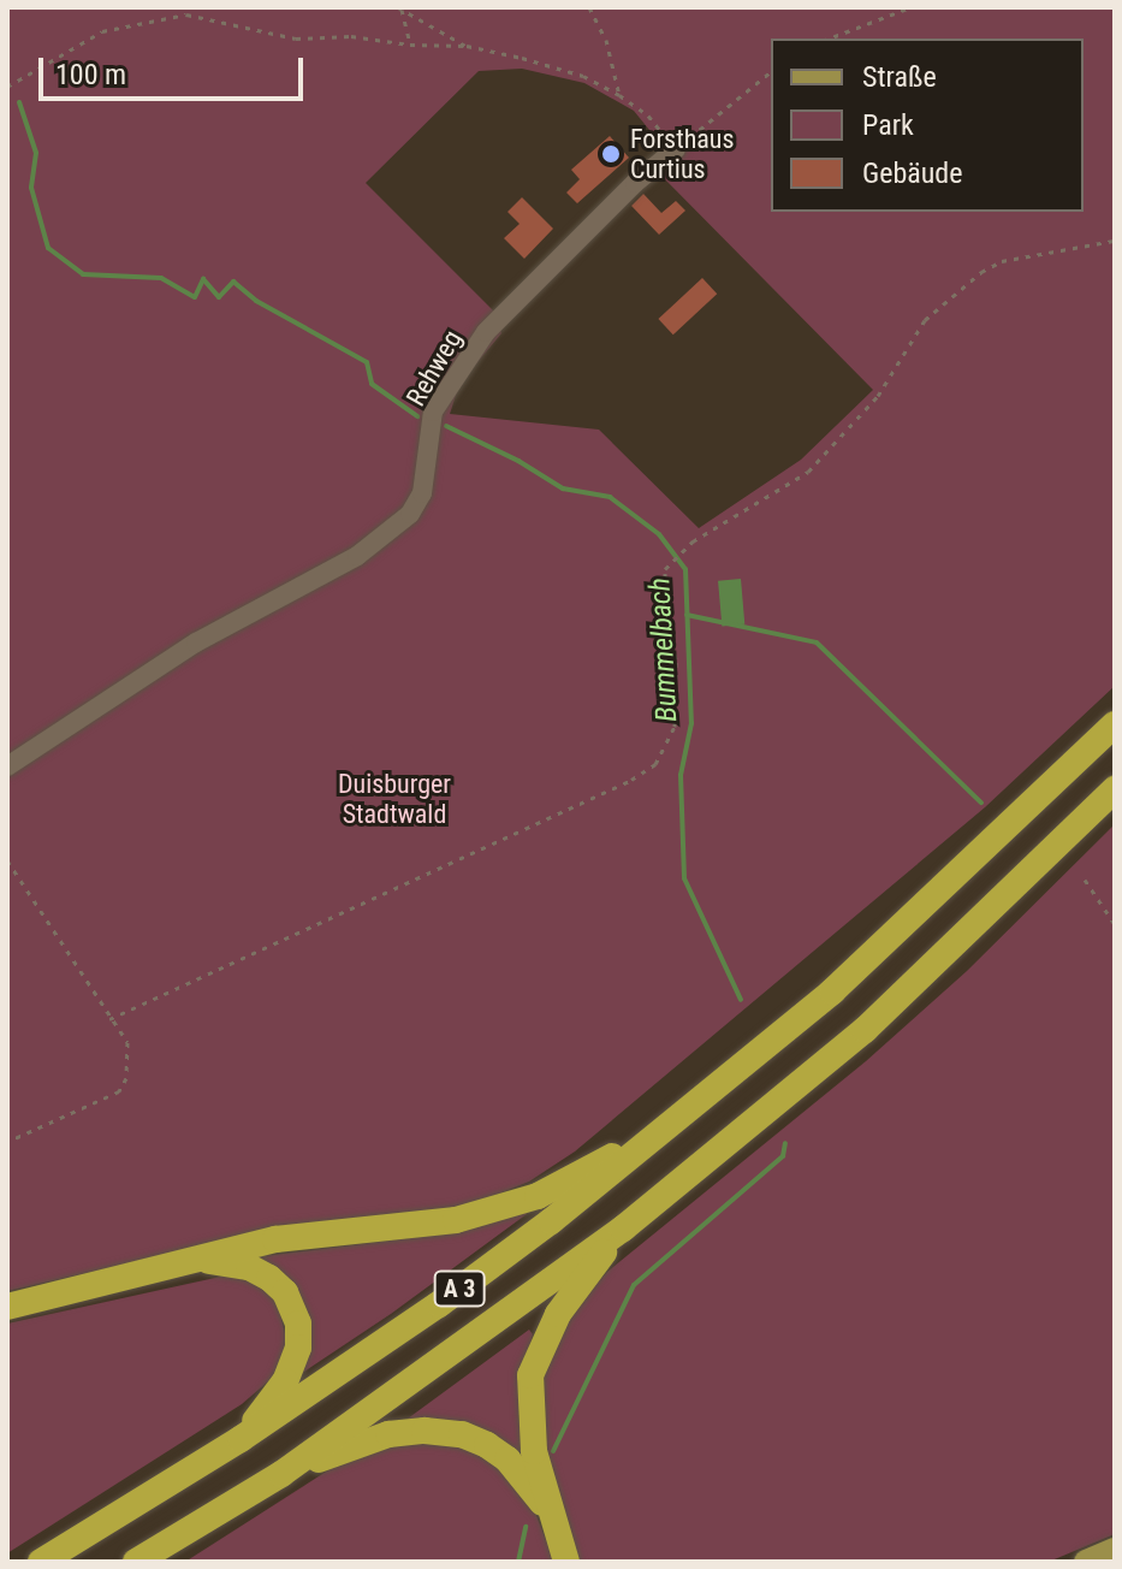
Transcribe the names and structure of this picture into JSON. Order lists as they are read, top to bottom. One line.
{"streets":{"highway":["A 3"],"lane":["Rehweg"]},"water":["Bummelbach"],"parks":["Duisburger Stadtwald"],"places":["Forsthaus Curtius"],"legend":["Straße","Park","Gebäude"],"scale_bar":"100 m"}
